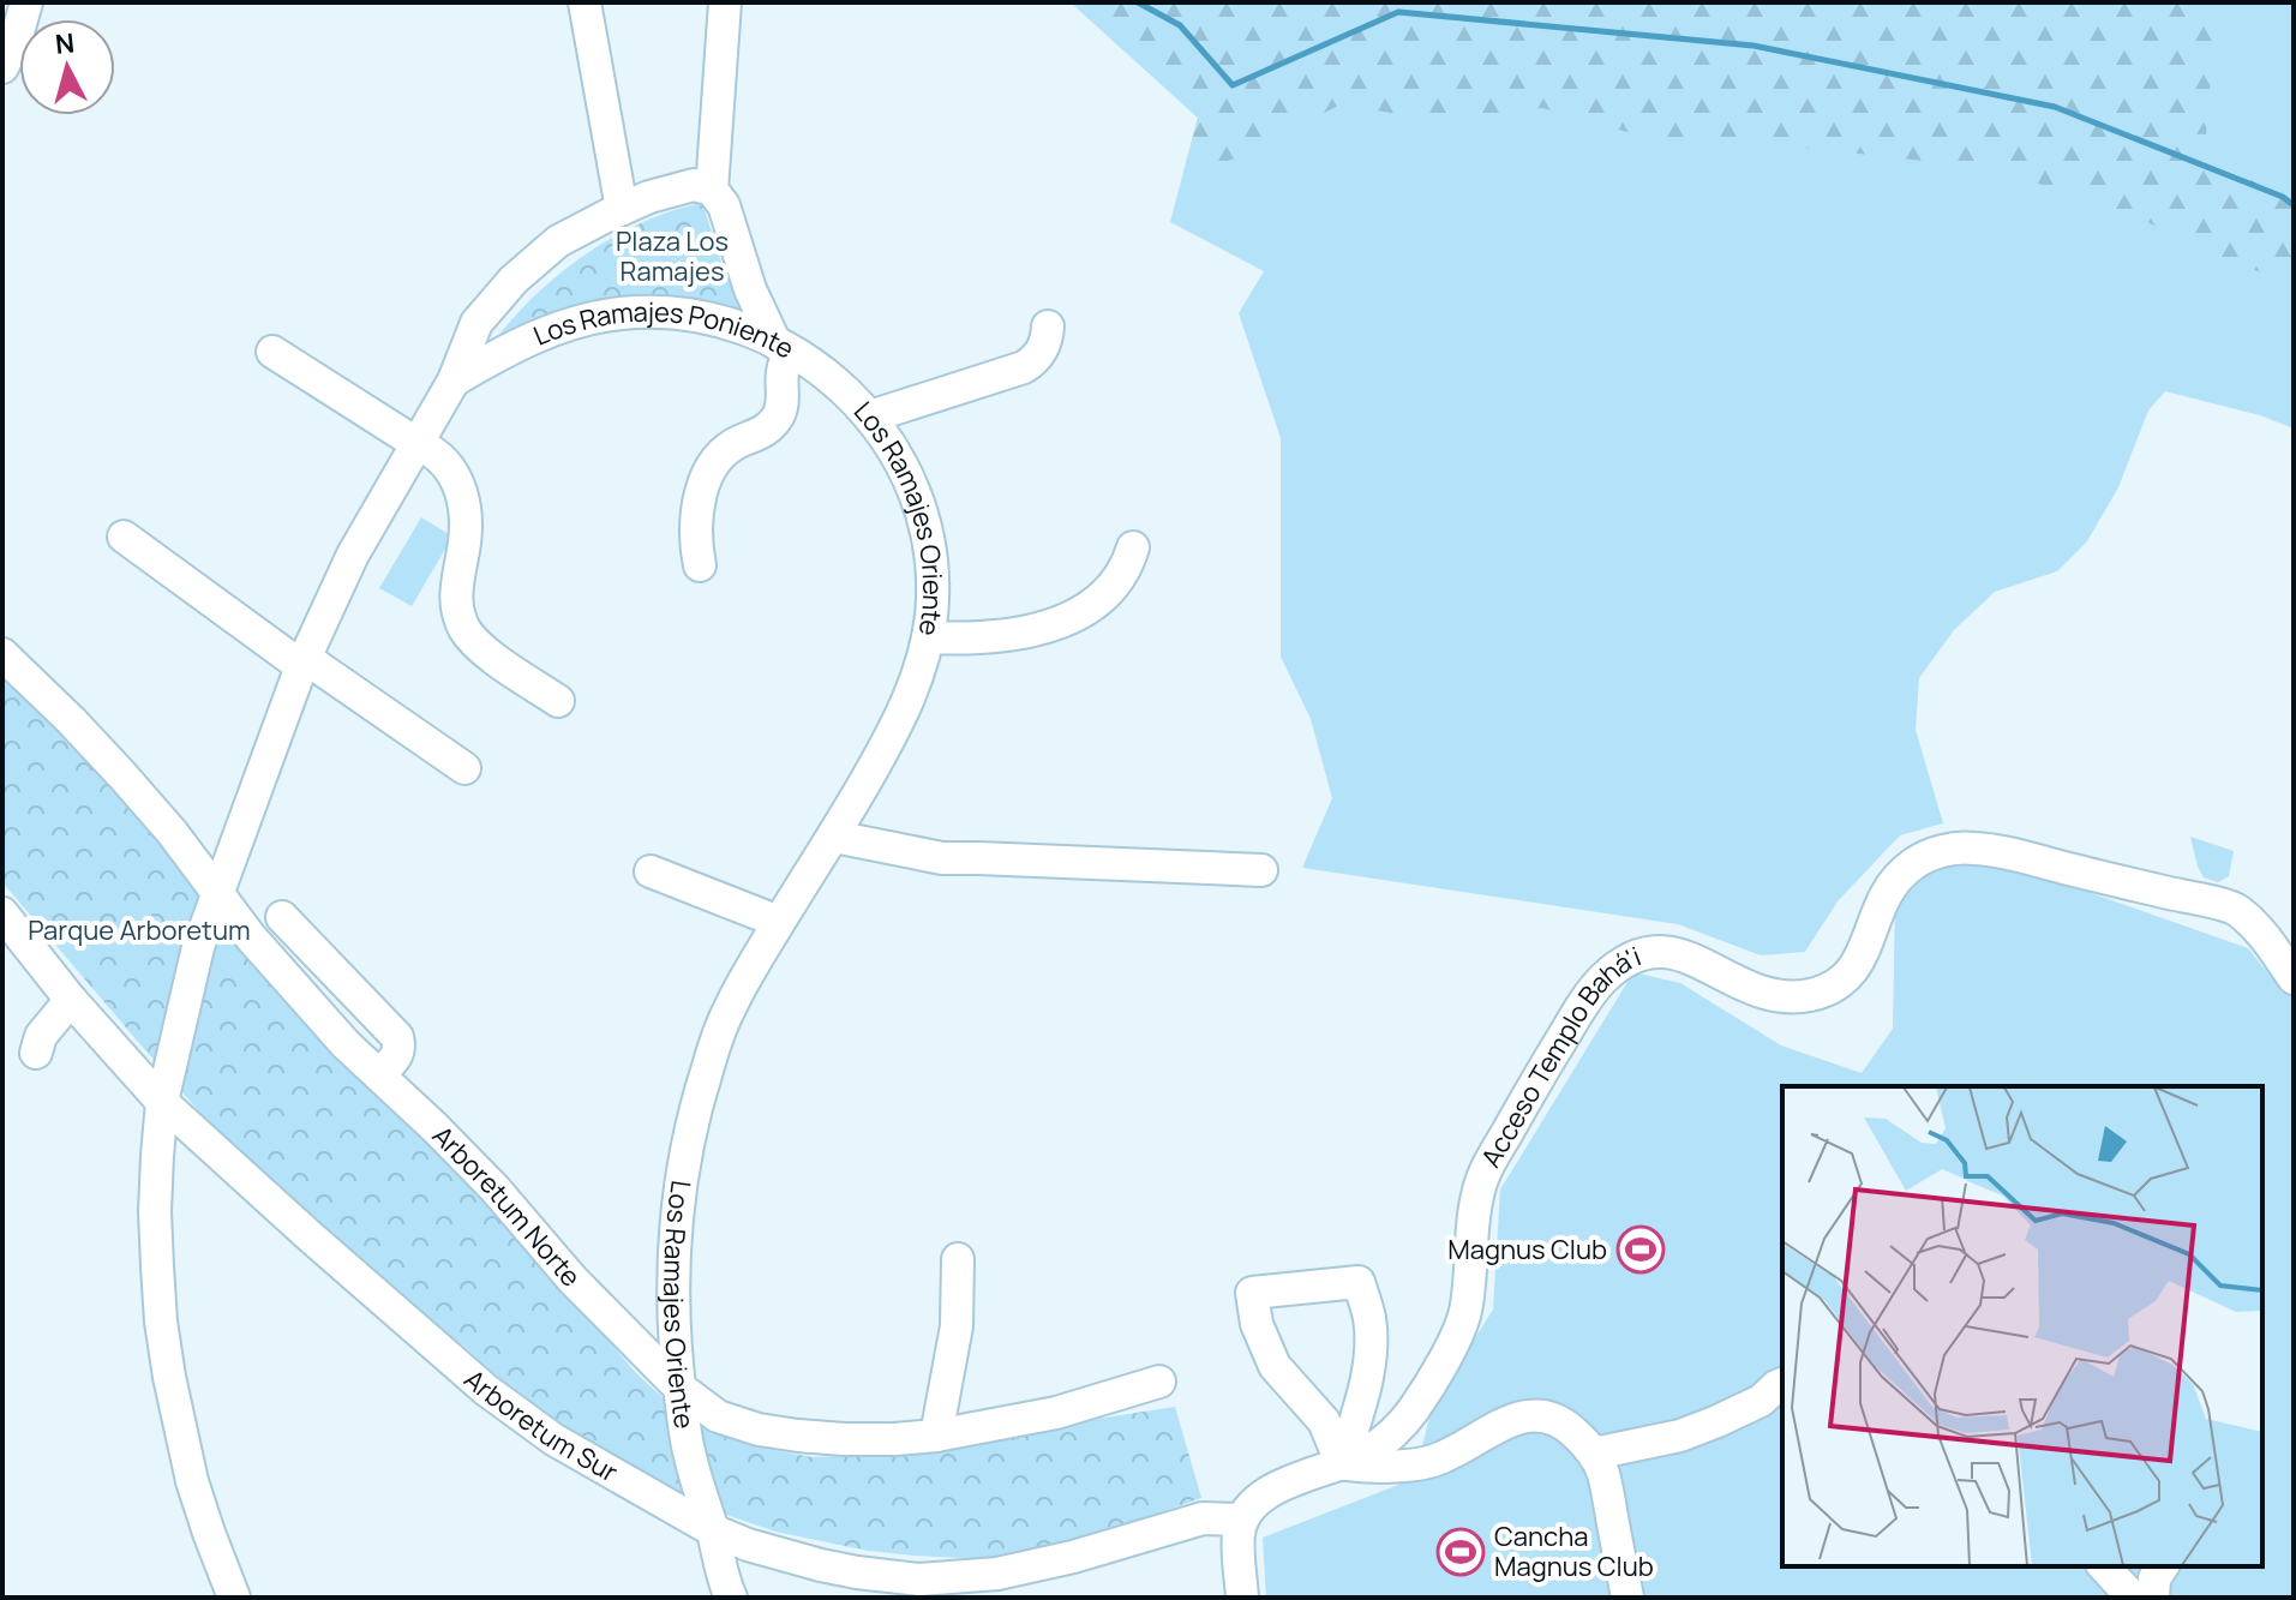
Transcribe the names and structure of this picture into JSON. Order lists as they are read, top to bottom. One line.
{"streets":{"street":["Los Ramajes Poniente","Los Ramajes Oriente","Acceso Templo Bahá'i","Arboretum Norte","Arboretum Sur"]},"crossings":[["Los Ramajes Poniente","Los Ramajes Oriente"],["Los Ramajes Poniente","Arboretum Norte"],["Los Ramajes Poniente","Arboretum Sur"],["Los Ramajes Oriente","Arboretum Norte"],["Los Ramajes Oriente","Arboretum Sur"],["Acceso Templo Bahá'i","Arboretum Sur"]],"parks":["Plaza Los Ramajes","Parque Arboretum"],"places":{"sports":["Magnus Club","Cancha Magnus Club"]},"north":"top"}
